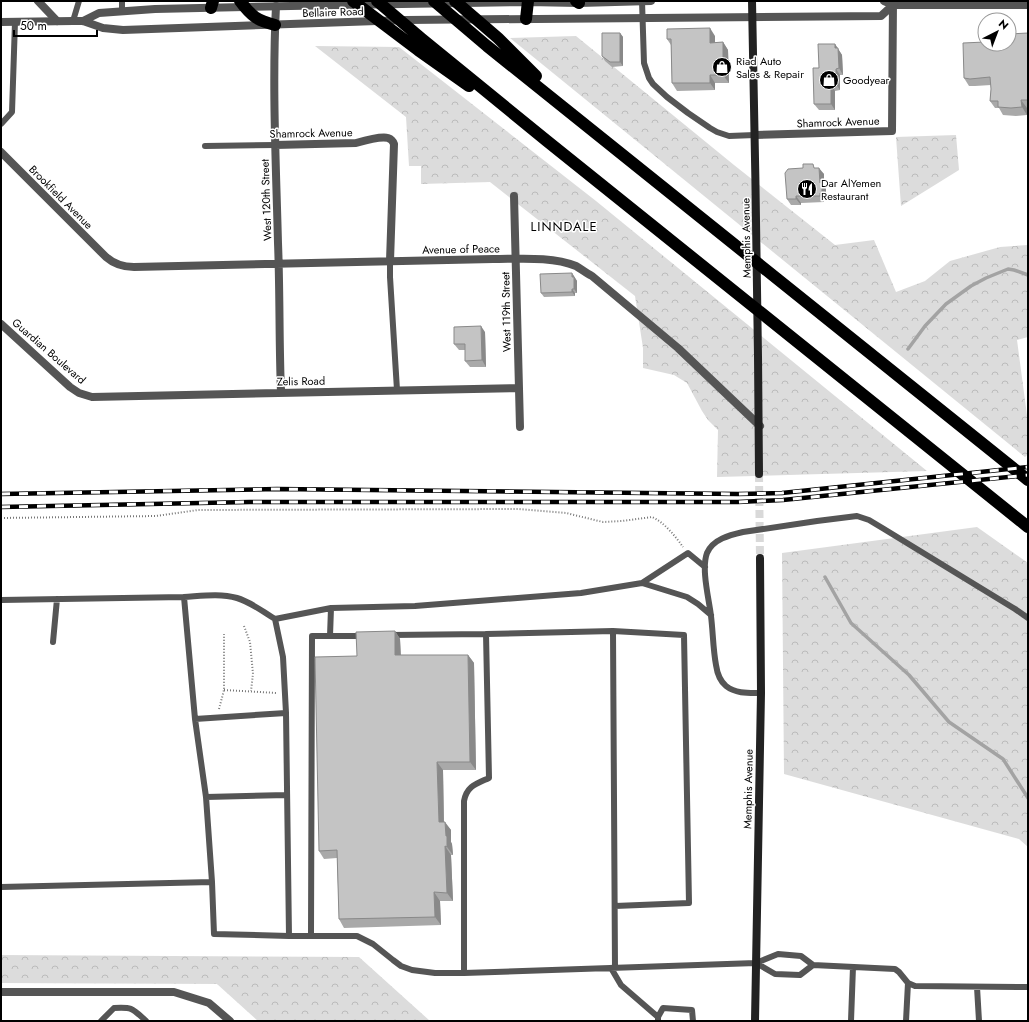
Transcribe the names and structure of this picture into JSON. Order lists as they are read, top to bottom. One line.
{"streets":{"main road":["Memphis Avenue"],"street":["Bellaire Road","Shamrock Avenue","Brookfield Avenue","West 120th Street","Avenue of Peace","West 119th Street","Guardian Boulevard","Zelis Road"]},"crossings":[["Bellaire Road","Shamrock Avenue"],["Bellaire Road","West 120th Street"],["Bellaire Road","Memphis Avenue"],["Shamrock Avenue","West 120th Street"],["Shamrock Avenue","Memphis Avenue"],["Shamrock Avenue","Avenue of Peace"],["Brookfield Avenue","Avenue of Peace"],["West 120th Street","Avenue of Peace"],["West 120th Street","Zelis Road"],["Memphis Avenue","Avenue of Peace"],["Avenue of Peace","West 119th Street"],["West 119th Street","Zelis Road"],["Guardian Boulevard","Zelis Road"]],"districts":["LINNDALE"],"places":{"shop":["Riad Auto Sales & Repair","Goodyear"],"restaurant":["Dar AlYemen Restaurant"]},"scale_bar":"50 m","north":"top right"}
